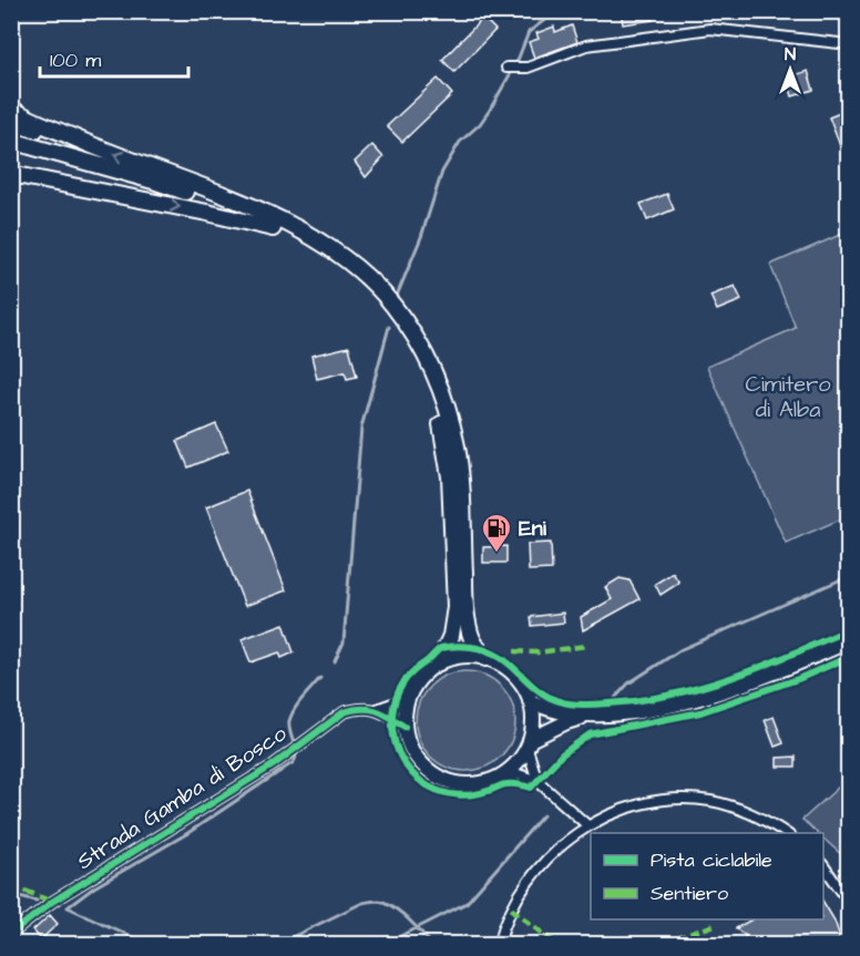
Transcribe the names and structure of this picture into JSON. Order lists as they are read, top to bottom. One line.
{"streets":{"street":["Strada Gamba di Bosco"]},"parks":["Cimitero di Alba"],"places":{"fuel station":["Eni"]},"legend":["Pista ciclabile","Sentiero"],"scale_bar":"100 m","north":"top"}
